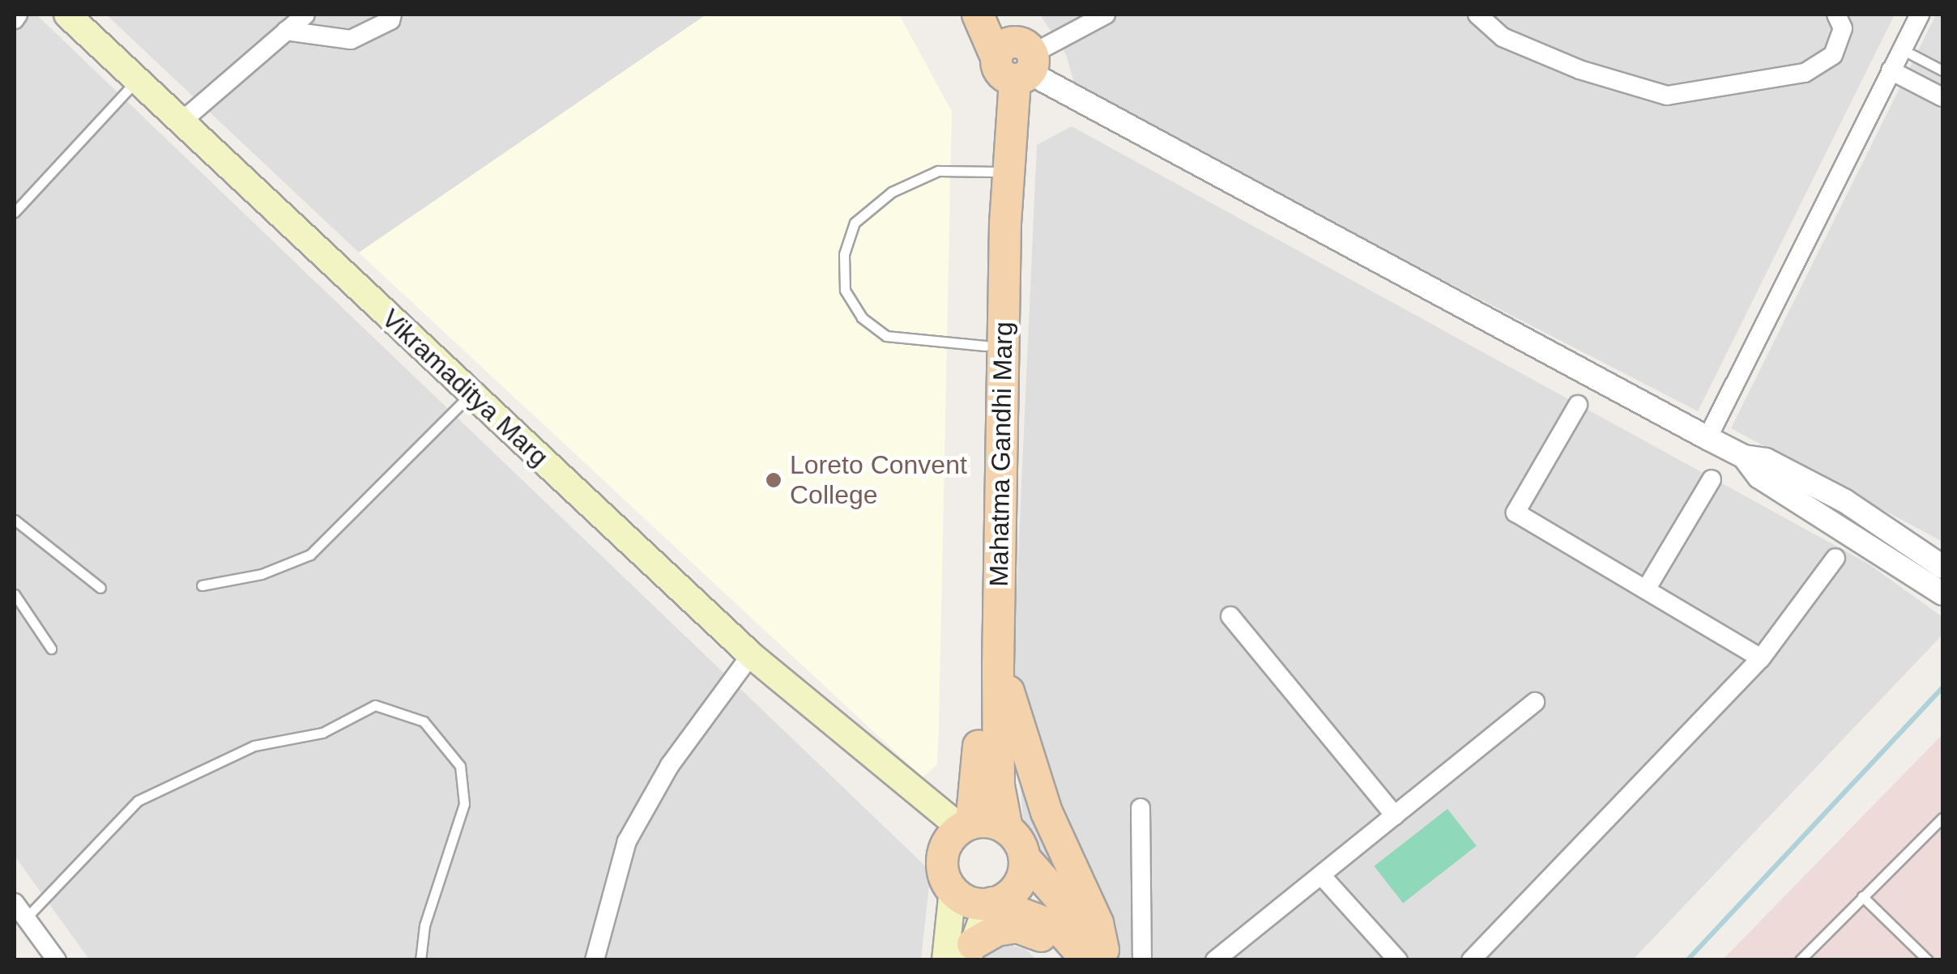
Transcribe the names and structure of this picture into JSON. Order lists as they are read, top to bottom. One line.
{"streets":{"main road":["Vikramaditya Marg","Mahatma Gandhi Marg"]},"crossings":[["Vikramaditya Marg","Mahatma Gandhi Marg"]],"places":["Loreto Convent College"]}
